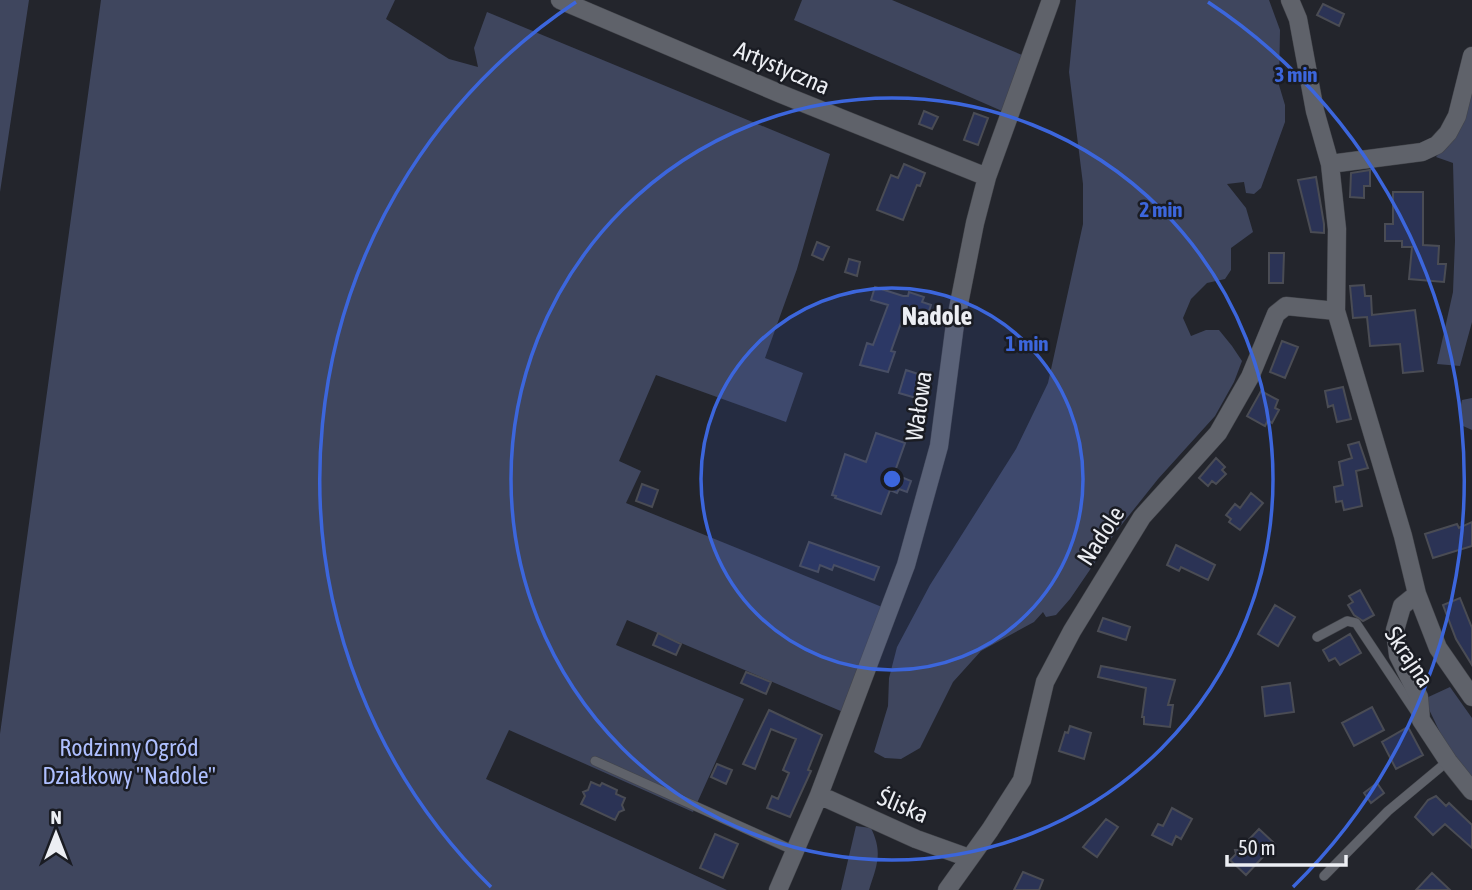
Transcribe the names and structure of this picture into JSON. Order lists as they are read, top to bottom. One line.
{"streets":{"street":["Artystyczna","Wałowa","Nadole","Skrajna","Śliska"]},"crossings":[["Artystyczna","Wałowa"],["Wałowa","Śliska"],["Nadole","Śliska"]],"districts":["Nadole"],"parks":["Rodzinny Ogród Działkowy \"Nadole\""],"scale_bar":"50 m","north":"top","rings":["3 min","2 min","1 min"]}
